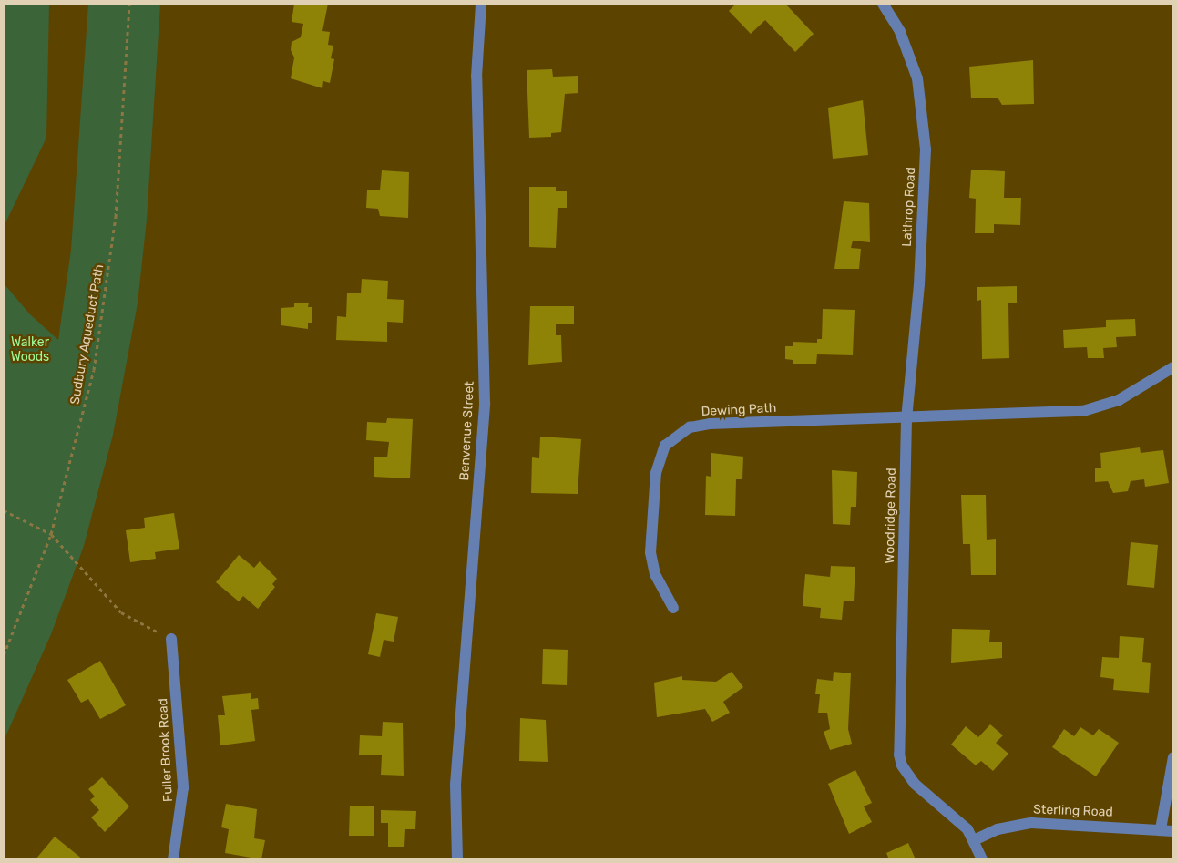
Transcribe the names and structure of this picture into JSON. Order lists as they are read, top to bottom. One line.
{"streets":{"street":["Lathrop Road","Dewing Path","Benvenue Street","Woodridge Road","Fuller Brook Road","Sterling Road"],"path":["Sudbury Aqueduct Path"]},"crossings":[["Lathrop Road","Dewing Path"],["Lathrop Road","Woodridge Road"],["Dewing Path","Woodridge Road"],["Woodridge Road","Sterling Road"]],"parks":["Walker Woods"]}
